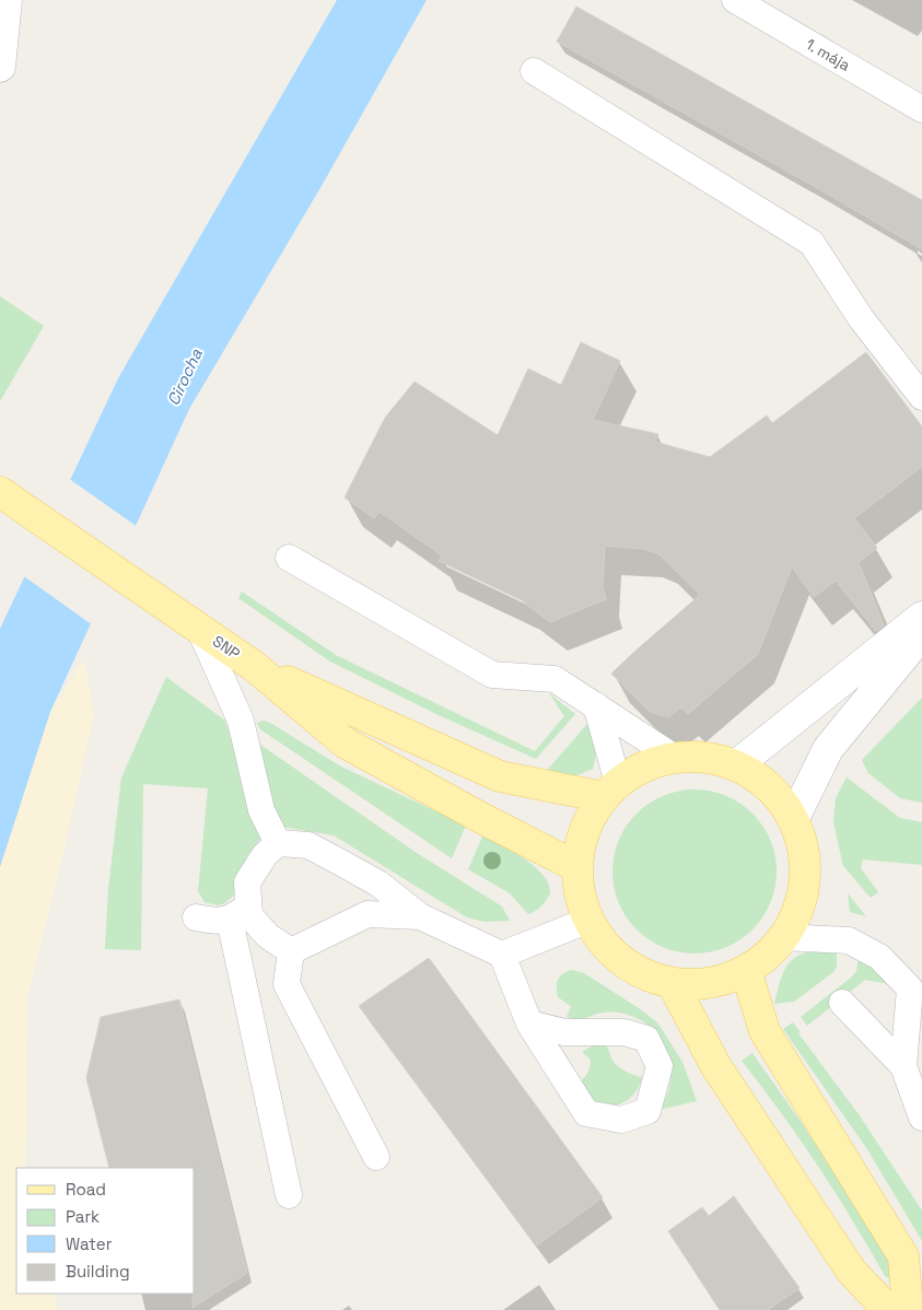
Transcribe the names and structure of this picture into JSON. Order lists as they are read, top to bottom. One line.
{"streets":{"main road":["SNP"],"lane":["1. mája"]},"water":["Cirocha"],"legend":["Road","Park","Water","Building"]}
